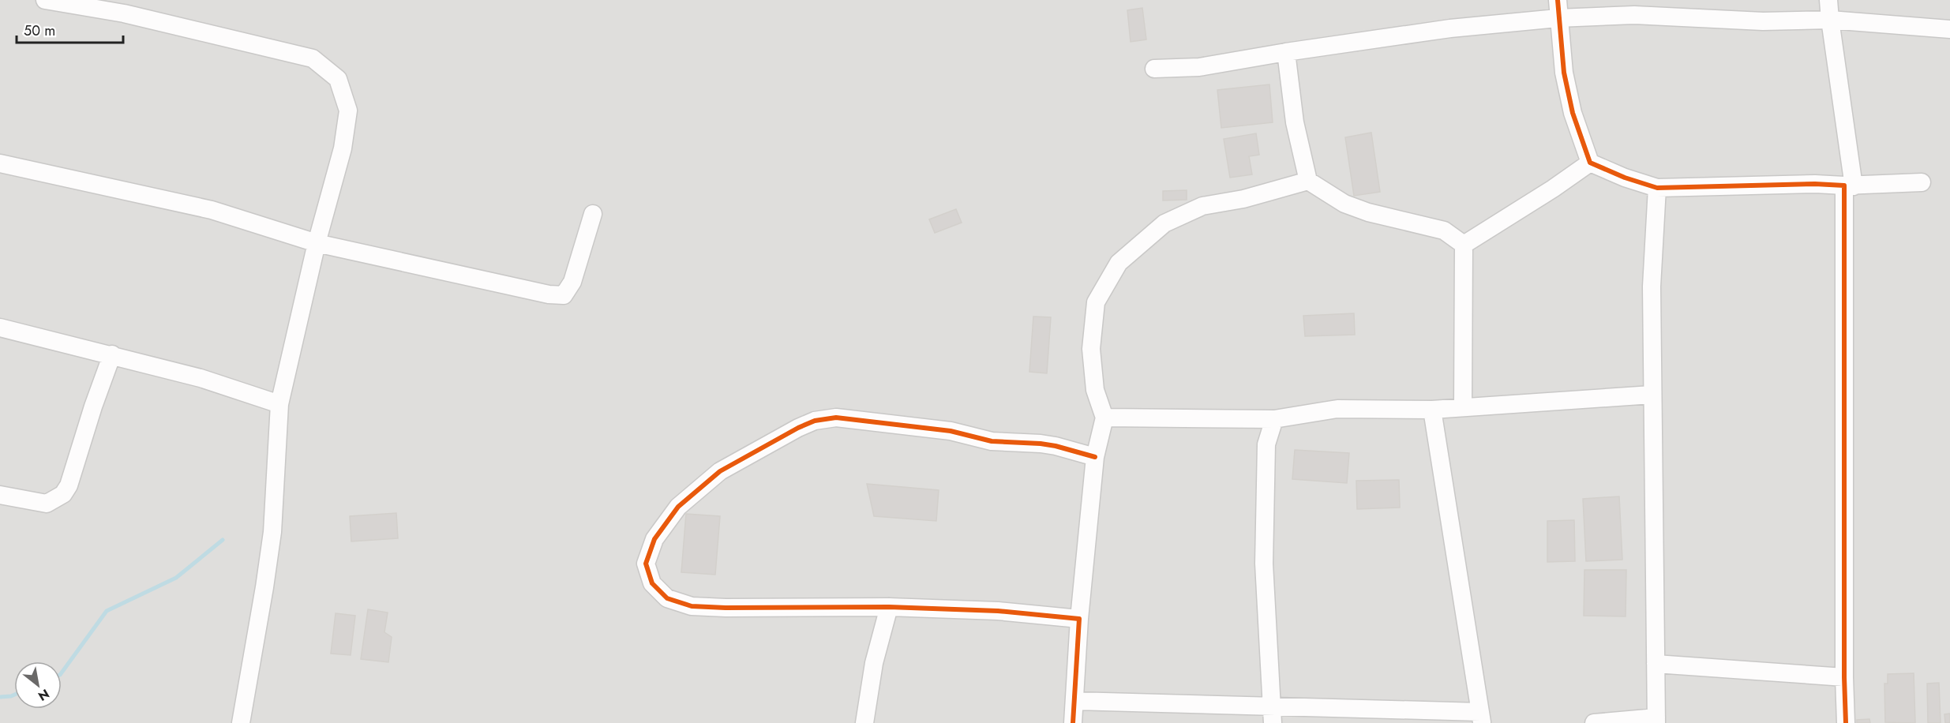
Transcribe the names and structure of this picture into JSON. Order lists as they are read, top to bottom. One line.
{"scale_bar":"50 m","north":"bottom right"}
